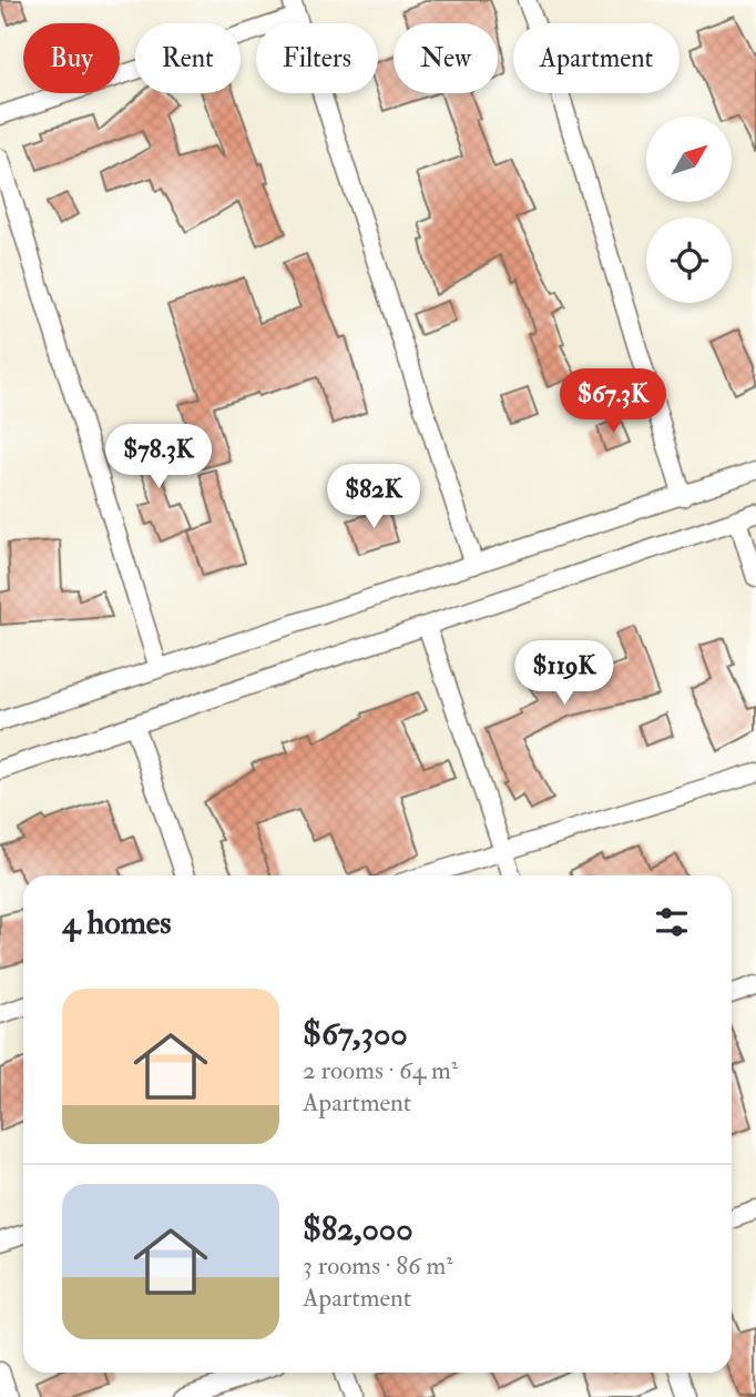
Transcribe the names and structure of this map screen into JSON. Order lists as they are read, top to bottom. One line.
{"north":"top right","page":{"chip":["Buy","Rent","Filters","New","Apartment"],"price":["$67.3K","$78.3K","$82K","$119K"],"heading":"4 homes","list":[{"name":"$67,300","note":"2 rooms · 64 m² · Apartment"},{"name":"$82,000","note":"3 rooms · 86 m² · Apartment"}]}}
